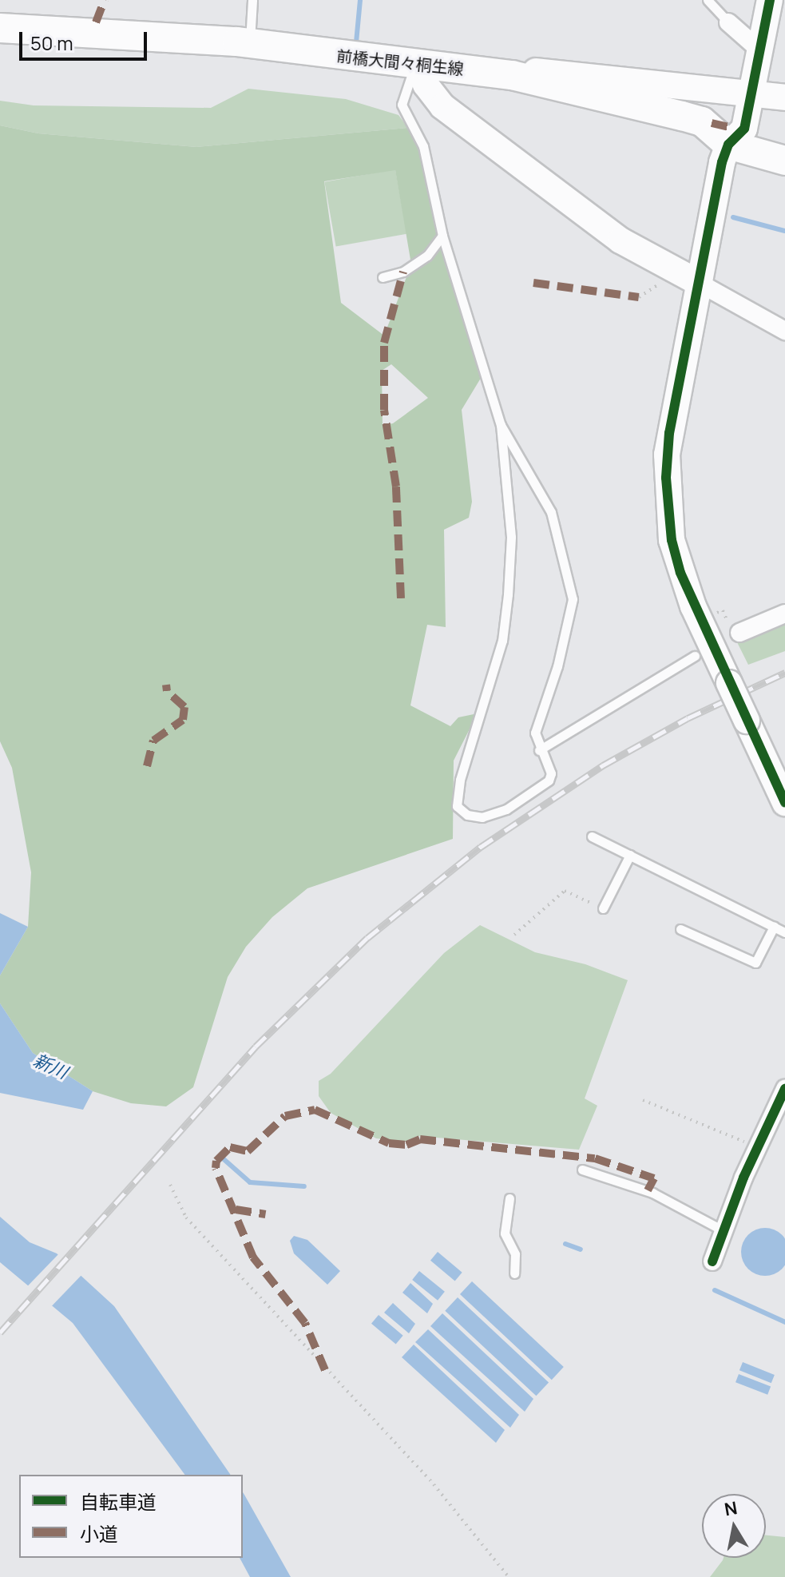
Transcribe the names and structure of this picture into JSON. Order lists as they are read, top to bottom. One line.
{"streets":{"main road":["前橋大間々桐生線"]},"water":["新川"],"legend":["自転車道","小道"],"scale_bar":"50 m","north":"top"}
